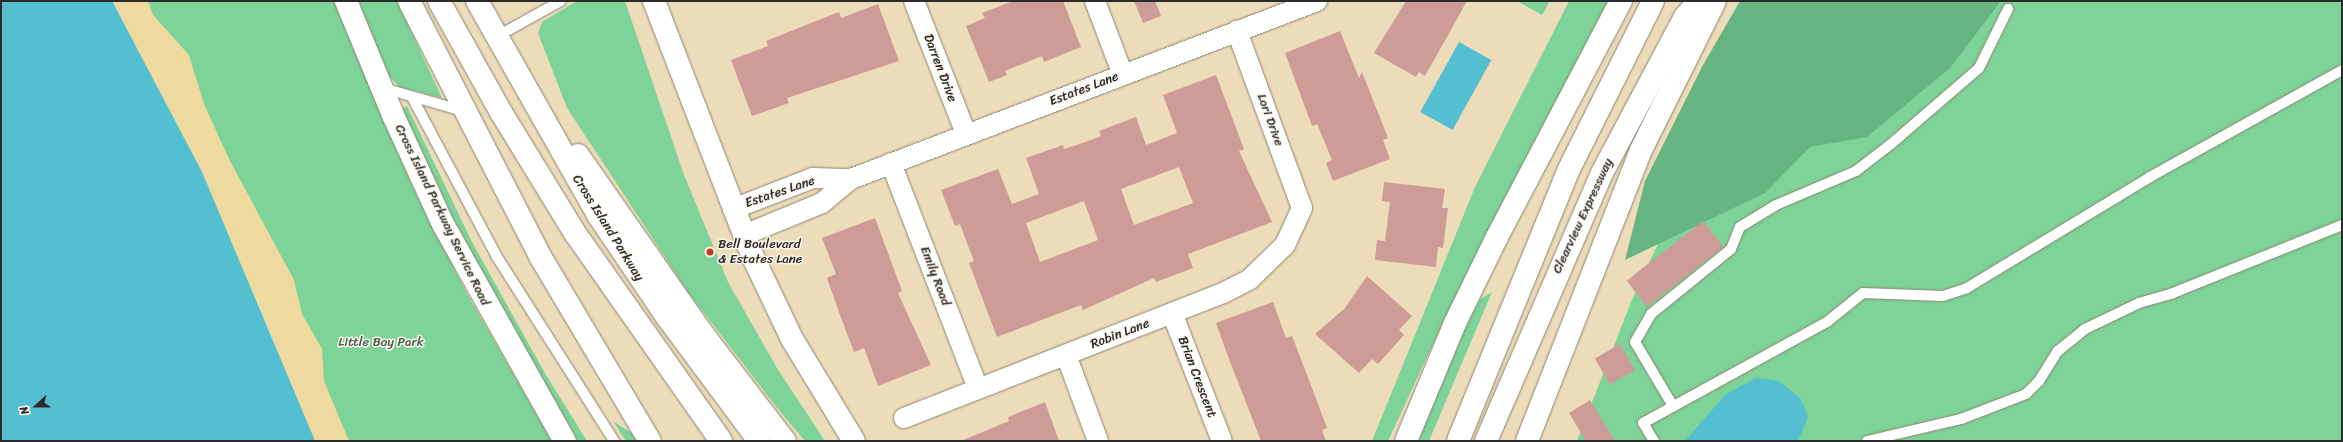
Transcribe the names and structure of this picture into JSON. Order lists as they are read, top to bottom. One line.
{"streets":{"main road":["Cross Island Parkway Service Road","Clearview Expressway","Cross Island Parkway"],"street":["Darren Drive","Estates Lane","Lori Drive","Emily Road","Robin Lane","Brian Crescent"]},"crossings":[["Darren Drive","Estates Lane"],["Estates Lane","Lori Drive"],["Estates Lane","Emily Road"],["Lori Drive","Robin Lane"],["Emily Road","Robin Lane"],["Robin Lane","Brian Crescent"]],"parks":["Little Bay Park"],"places":["Bell Boulevard & Estates Lane"],"north":"left"}
